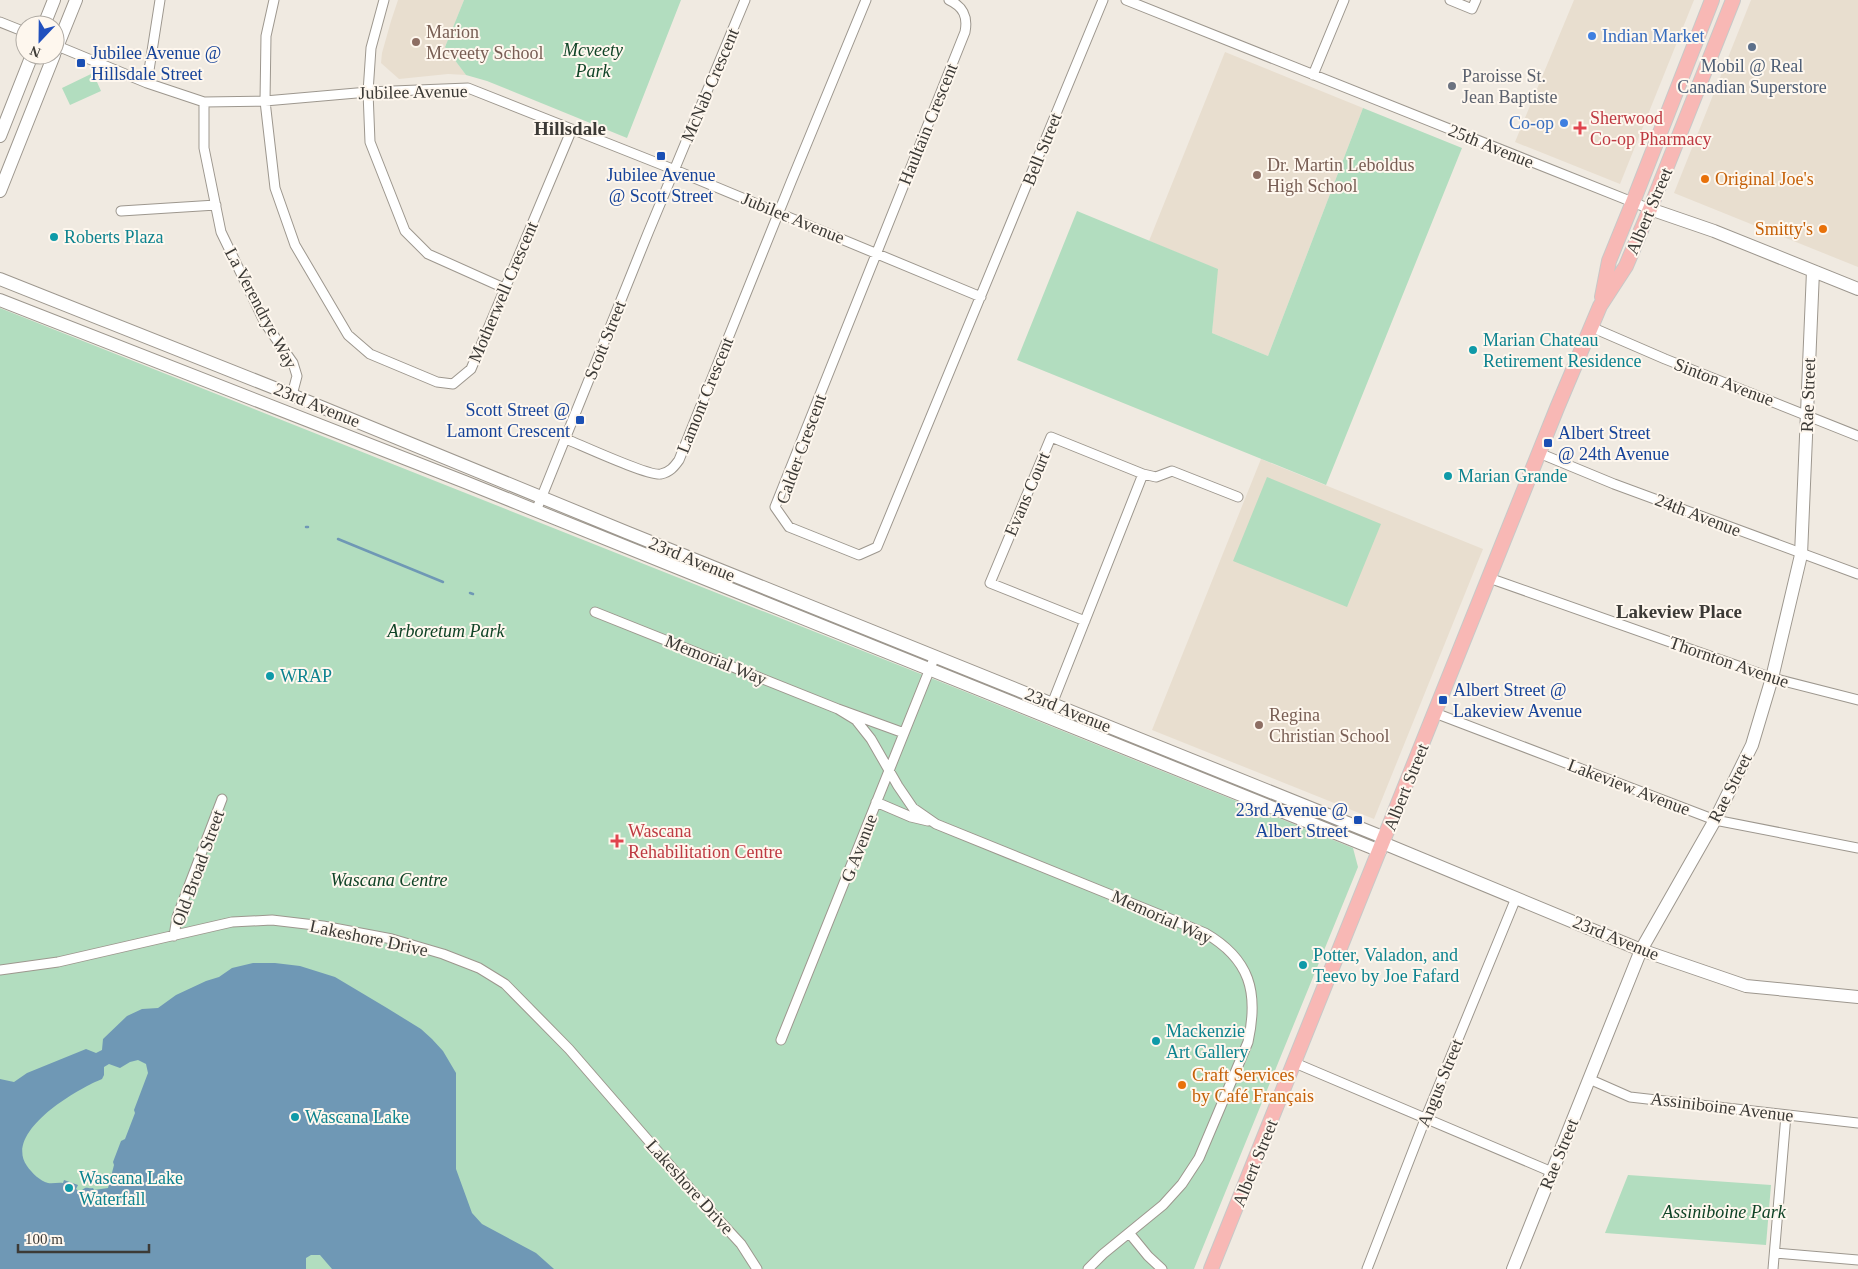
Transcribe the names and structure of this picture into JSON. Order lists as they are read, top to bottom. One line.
{"streets":{"main road":["25th Avenue","Albert Street","Rae Street","23rd Avenue"],"street":["McNab Crescent","Jubilee Avenue","Haultain Crescent","Bell Street","Motherwell Crescent","La Verendrye Way","Scott Street","Sinton Avenue","Lamont Crescent","Calder Crescent","Evans Court","24th Avenue","Memorial Way","Thornton Avenue","Lakeview Avenue","G Avenue","Old Broad Street","Lakeshore Drive","Angus Street","Assiniboine Avenue"]},"crossings":[["McNab Crescent","Jubilee Avenue"],["McNab Crescent","Scott Street"],["Jubilee Avenue","Haultain Crescent"],["Jubilee Avenue","Bell Street"],["Jubilee Avenue","Motherwell Crescent"],["Jubilee Avenue","La Verendrye Way"],["Jubilee Avenue","Scott Street"],["Jubilee Avenue","Lamont Crescent"],["Jubilee Avenue","Calder Crescent"],["Haultain Crescent","Calder Crescent"],["25th Avenue","Albert Street"],["25th Avenue","Rae Street"],["Bell Street","Calder Crescent"],["Albert Street","Sinton Avenue"],["Albert Street","23rd Avenue"],["Albert Street","24th Avenue"],["Albert Street","Thornton Avenue"],["Albert Street","Lakeview Avenue"],["La Verendrye Way","23rd Avenue"],["Scott Street","Lamont Crescent"],["Scott Street","23rd Avenue"],["Sinton Avenue","Rae Street"],["Rae Street","23rd Avenue"],["Rae Street","24th Avenue"],["Rae Street","Thornton Avenue"],["Rae Street","Lakeview Avenue"],["Rae Street","Assiniboine Avenue"],["23rd Avenue","G Avenue"],["23rd Avenue","Angus Street"],["Memorial Way","G Avenue"],["Old Broad Street","Lakeshore Drive"]],"districts":["Hillsdale","Lakeview Place"],"parks":["Mcveety Park","Arboretum Park","Wascana Centre","Assiniboine Park"],"places":{"other":["Indian Market","Marion Mcveety School","Mobil @ Real Canadian Superstore","Paroisse St. Jean Baptiste","Co-op","Dr. Martin Leboldus High School","Original Joe's","Smitty's","Roberts Plaza","Marian Chateau Retirement Residence","Marian Grande","WRAP","Regina Christian School","Potter, Valadon, and Teevo by Joe Fafard","Mackenzie Art Gallery","Craft Services by Café Français","Wascana Lake","Wascana Lake Waterfall"],"transit":["Jubilee Avenue @ Hillsdale Street","Jubilee Avenue @ Scott Street","Scott Street @ Lamont Crescent","Albert Street @ 24th Avenue","Albert Street @ Lakeview Avenue","23rd Avenue @ Albert Street"],"health":["Sherwood Co-op Pharmacy","Wascana Rehabilitation Centre"]},"scale_bar":"100 m","north":"bottom"}
